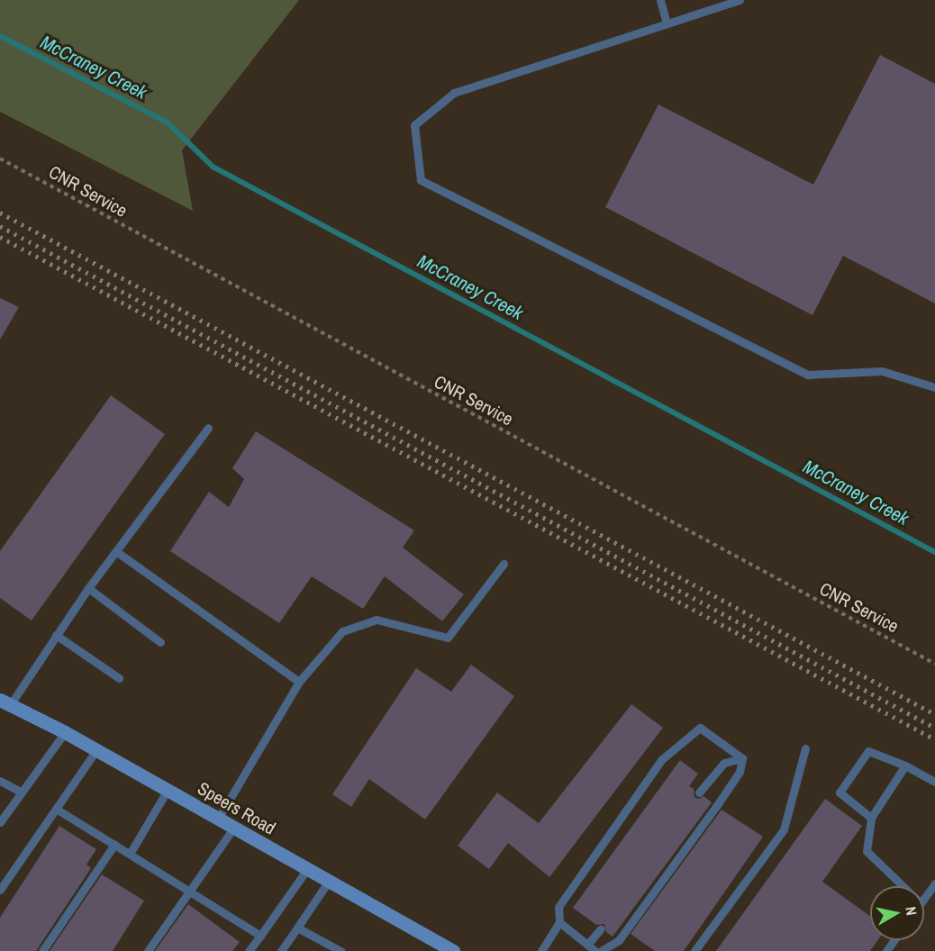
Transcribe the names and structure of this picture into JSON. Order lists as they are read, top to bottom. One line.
{"streets":{"main road":["Speers Road"],"path":["CNR Service"]},"water":["McCraney Creek"],"north":"right"}
